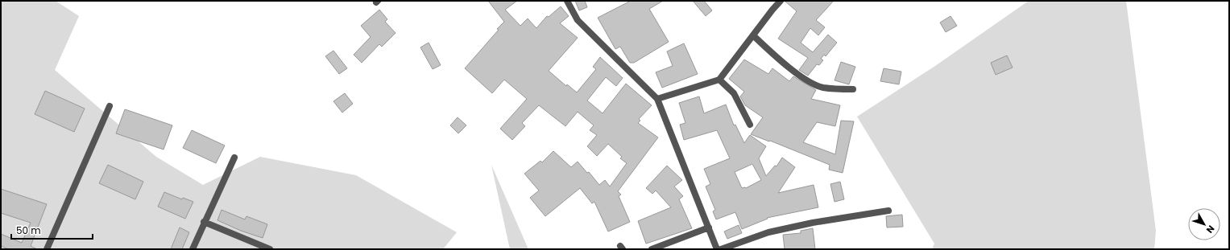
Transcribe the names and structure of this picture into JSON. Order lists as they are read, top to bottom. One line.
{"scale_bar":"50 m","north":"bottom right"}
